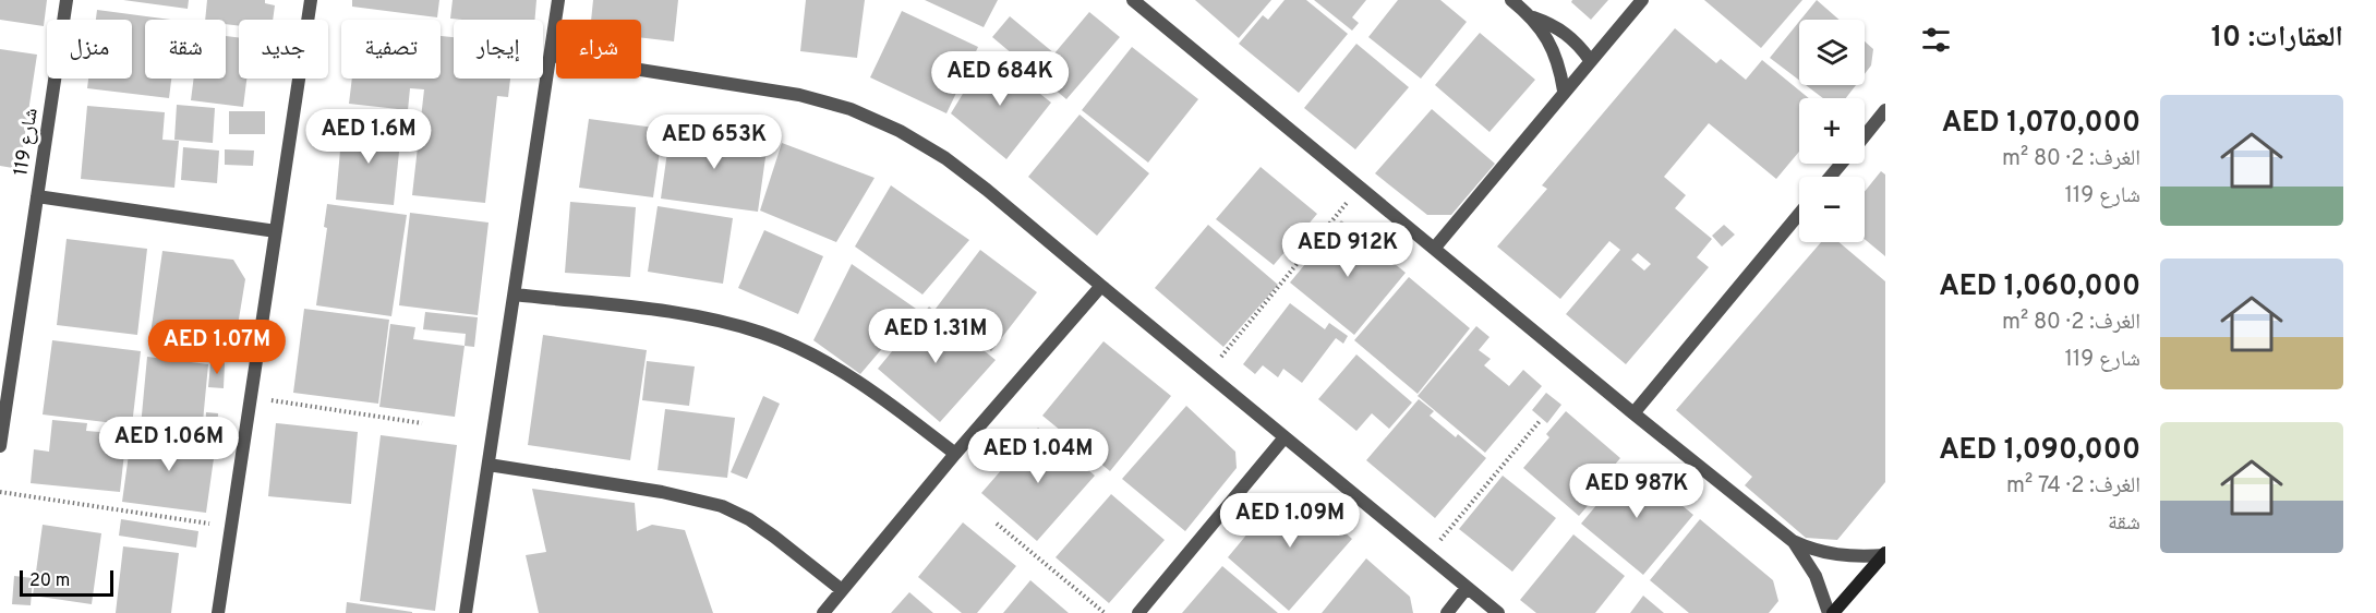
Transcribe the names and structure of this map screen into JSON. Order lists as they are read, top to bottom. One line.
{"streets":{"street":["شارع 119"]},"scale_bar":"20 m","page":{"heading":"العقارات: 10","map_buttons":["+","−"],"chip":["شراء","إيجار","تصفية","جديد","شقة","منزل"],"price":["AED 684K","AED 1.6M","AED 653K","AED 912K","AED 1.31M","AED 1.07M","AED 1.06M","AED 1.04M","AED 987K","AED 1.09M"],"list":[{"name":"AED 1,070,000","note":"الغرف: 2 · 80 m² · شارع 119"},{"name":"AED 1,060,000","note":"الغرف: 2 · 80 m² · شارع 119"},{"name":"AED 1,090,000","note":"الغرف: 2 · 74 m² · شقة"}],"scale":"20 m"}}
